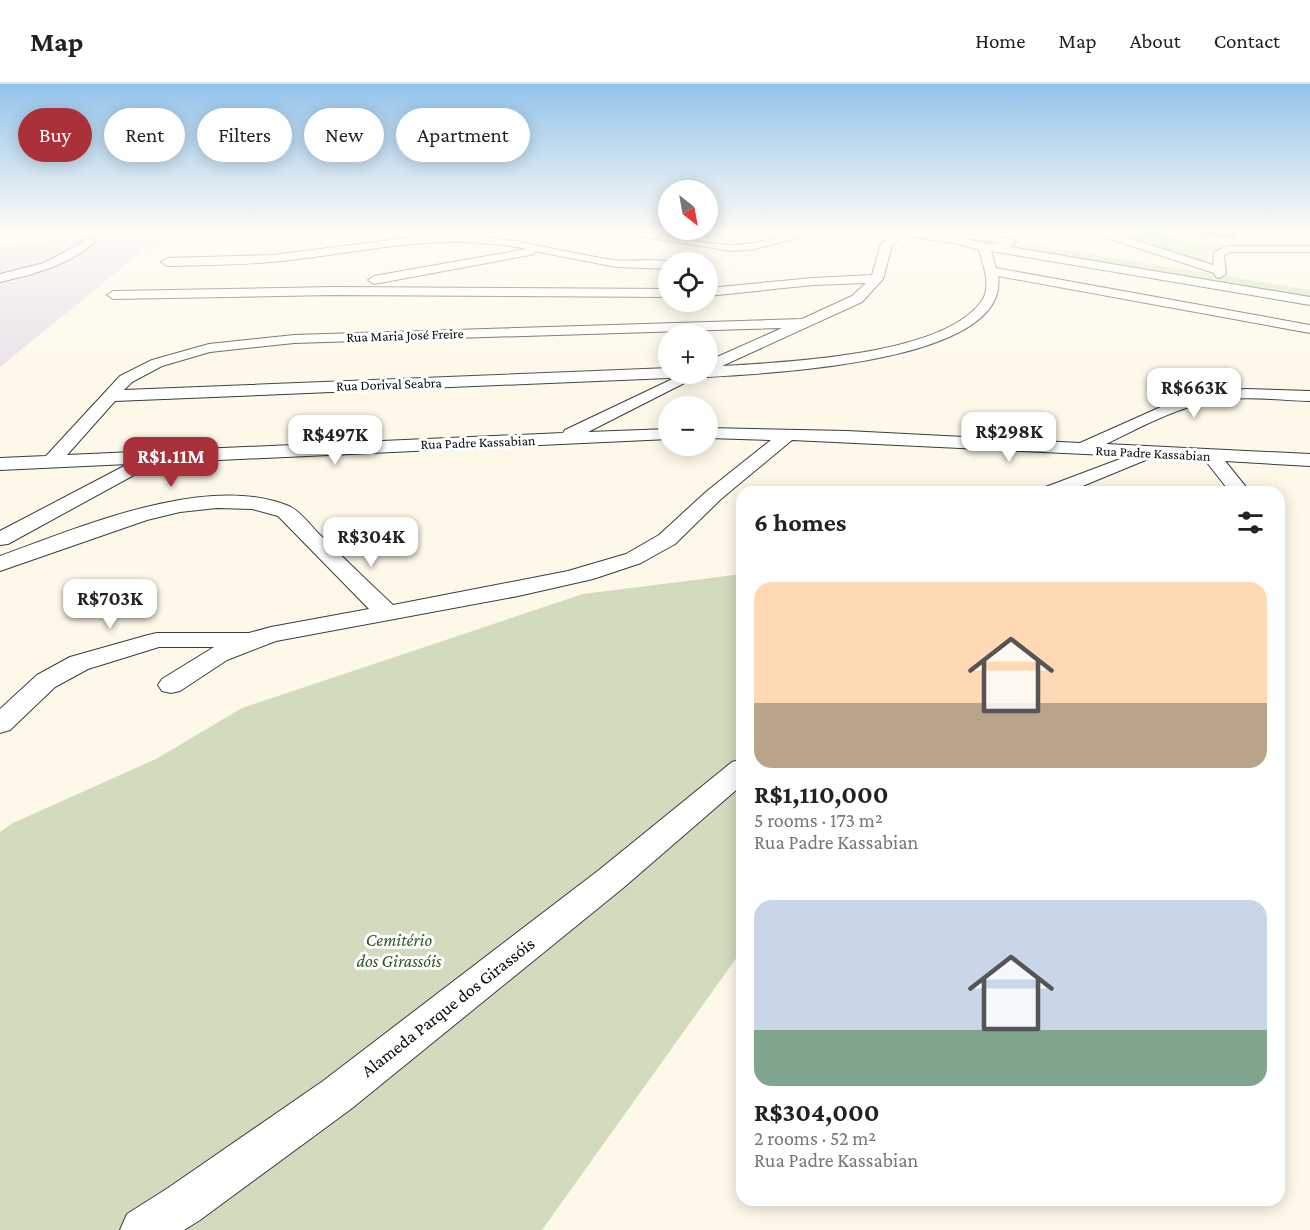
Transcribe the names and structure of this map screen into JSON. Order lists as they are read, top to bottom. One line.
{"streets":{"street":["Rua Maria José Freire","Rua Dorival Seabra","Rua Padre Kassabian","Alameda Parque dos Girassóis"]},"crossings":[["Rua Maria José Freire","Rua Dorival Seabra"],["Rua Maria José Freire","Rua Padre Kassabian"]],"parks":["Cemitério dos Girassóis"],"north":"bottom right","page":{"header":"Map","nav":["Home","Map","About","Contact"],"chip":["Buy","Rent","Filters","New","Apartment"],"map_buttons":["+","−"],"price":["R$663K","R$298K","R$497K","R$1.11M","R$304K","R$703K"],"heading":"6 homes","list":[{"name":"R$1,110,000","note":"5 rooms · 173 m² · Rua Padre Kassabian"},{"name":"R$304,000","note":"2 rooms · 52 m² · Rua Padre Kassabian"}]}}
